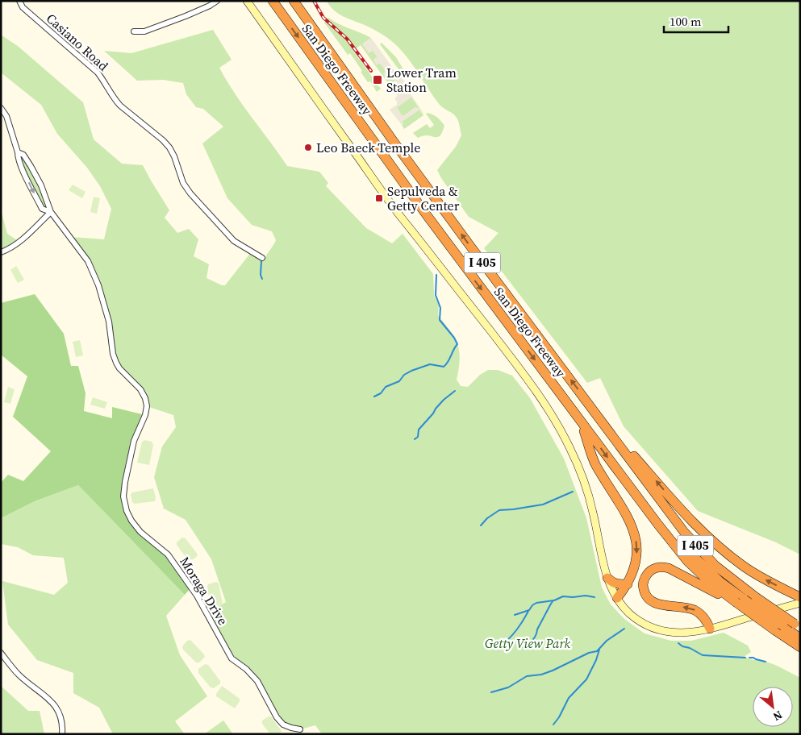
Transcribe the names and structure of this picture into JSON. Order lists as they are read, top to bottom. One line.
{"streets":{"highway":["San Diego Freeway","I 405"],"street":["Casiano Road","Moraga Drive"]},"parks":["Getty View Park"],"places":{"transit":["Lower Tram Station","Sepulveda & Getty Center"],"other":["Leo Baeck Temple"]},"scale_bar":"100 m","north":"bottom right"}
